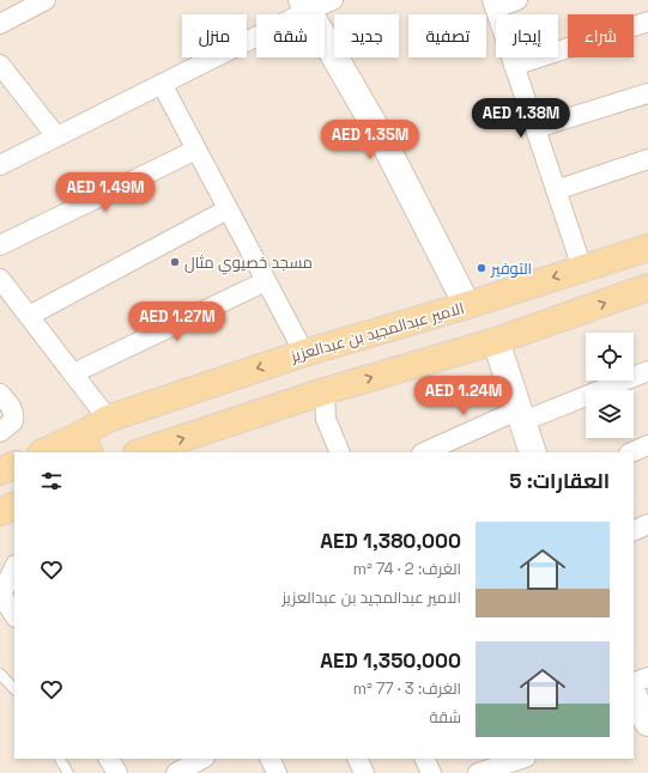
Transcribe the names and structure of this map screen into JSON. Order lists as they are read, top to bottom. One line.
{"streets":{"main road":["الامير عبدالمجيد بن عبدالعزيز"]},"places":["مسجد خصيوي مثال","التوفير"],"page":{"chip":["شراء","إيجار","تصفية","جديد","شقة","منزل"],"price":["AED 1.38M","AED 1.35M","AED 1.49M","AED 1.27M","AED 1.24M"],"heading":"العقارات: 5","list":[{"name":"AED 1,380,000","note":"الغرف: 2 · 74 m² · الامير عبدالمجيد بن عبدالعزيز"},{"name":"AED 1,350,000","note":"الغرف: 3 · 77 m² · شقة"}]}}
